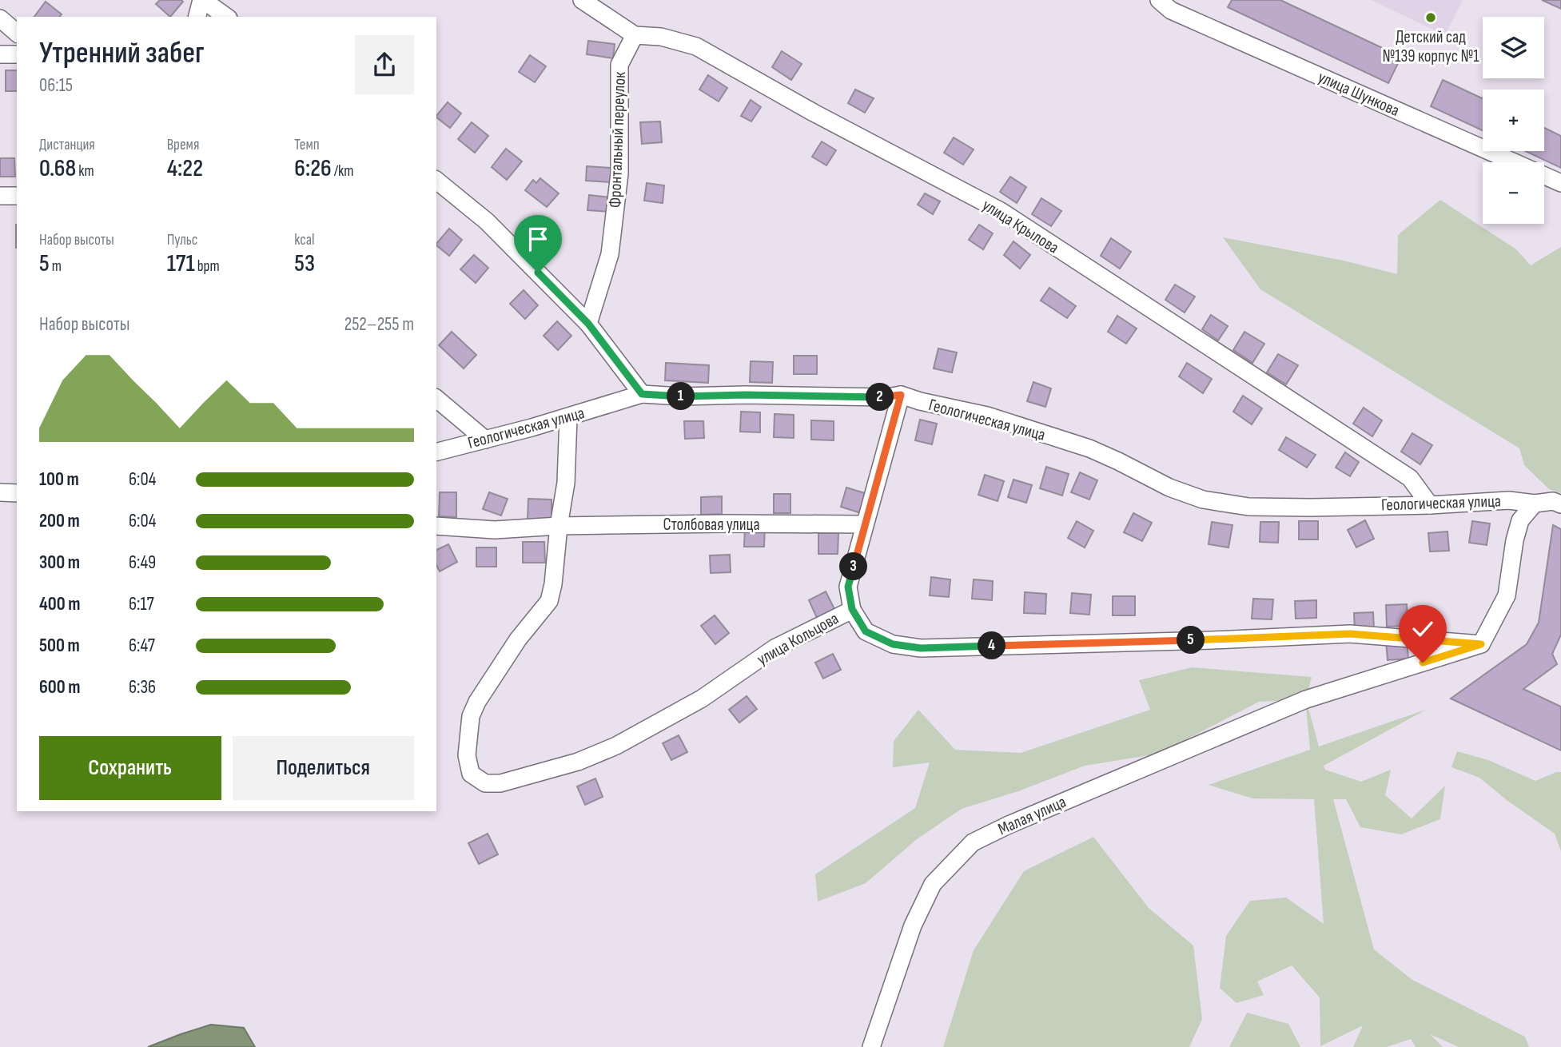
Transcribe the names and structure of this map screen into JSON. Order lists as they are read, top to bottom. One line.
{"streets":{"street":["улица Шункова","Фронтальный переулок","улица Крылова","Геологическая улица","Столбовая улица","улица Кольцова","Малая улица"]},"crossings":[["Фронтальный переулок","улица Крылова"],["улица Крылова","Геологическая улица"],["Столбовая улица","улица Кольцова"],["улица Кольцова","Малая улица"]],"places":["Детский сад №139 корпус №1"],"page":{"map_buttons":["+","−"],"heading":["Утренний забег","06:15"],"stats":[["Дистанция","0.68 km"],["Время","4:22"],["Темп","6:26 /km"],["Набор высоты","5 m"],["Пульс","171 bpm"],["kcal","53"]],"chart":["Набор высоты","252–255 m"],"pins":["1","2","3","5","4"],"list":[{"name":"100 m","note":"6:04"},{"name":"200 m","note":"6:04"},{"name":"300 m","note":"6:49"},{"name":"400 m","note":"6:17"},{"name":"500 m","note":"6:47"},{"name":"600 m","note":"6:36"}],"buttons":["Сохранить","Поделиться"]}}
